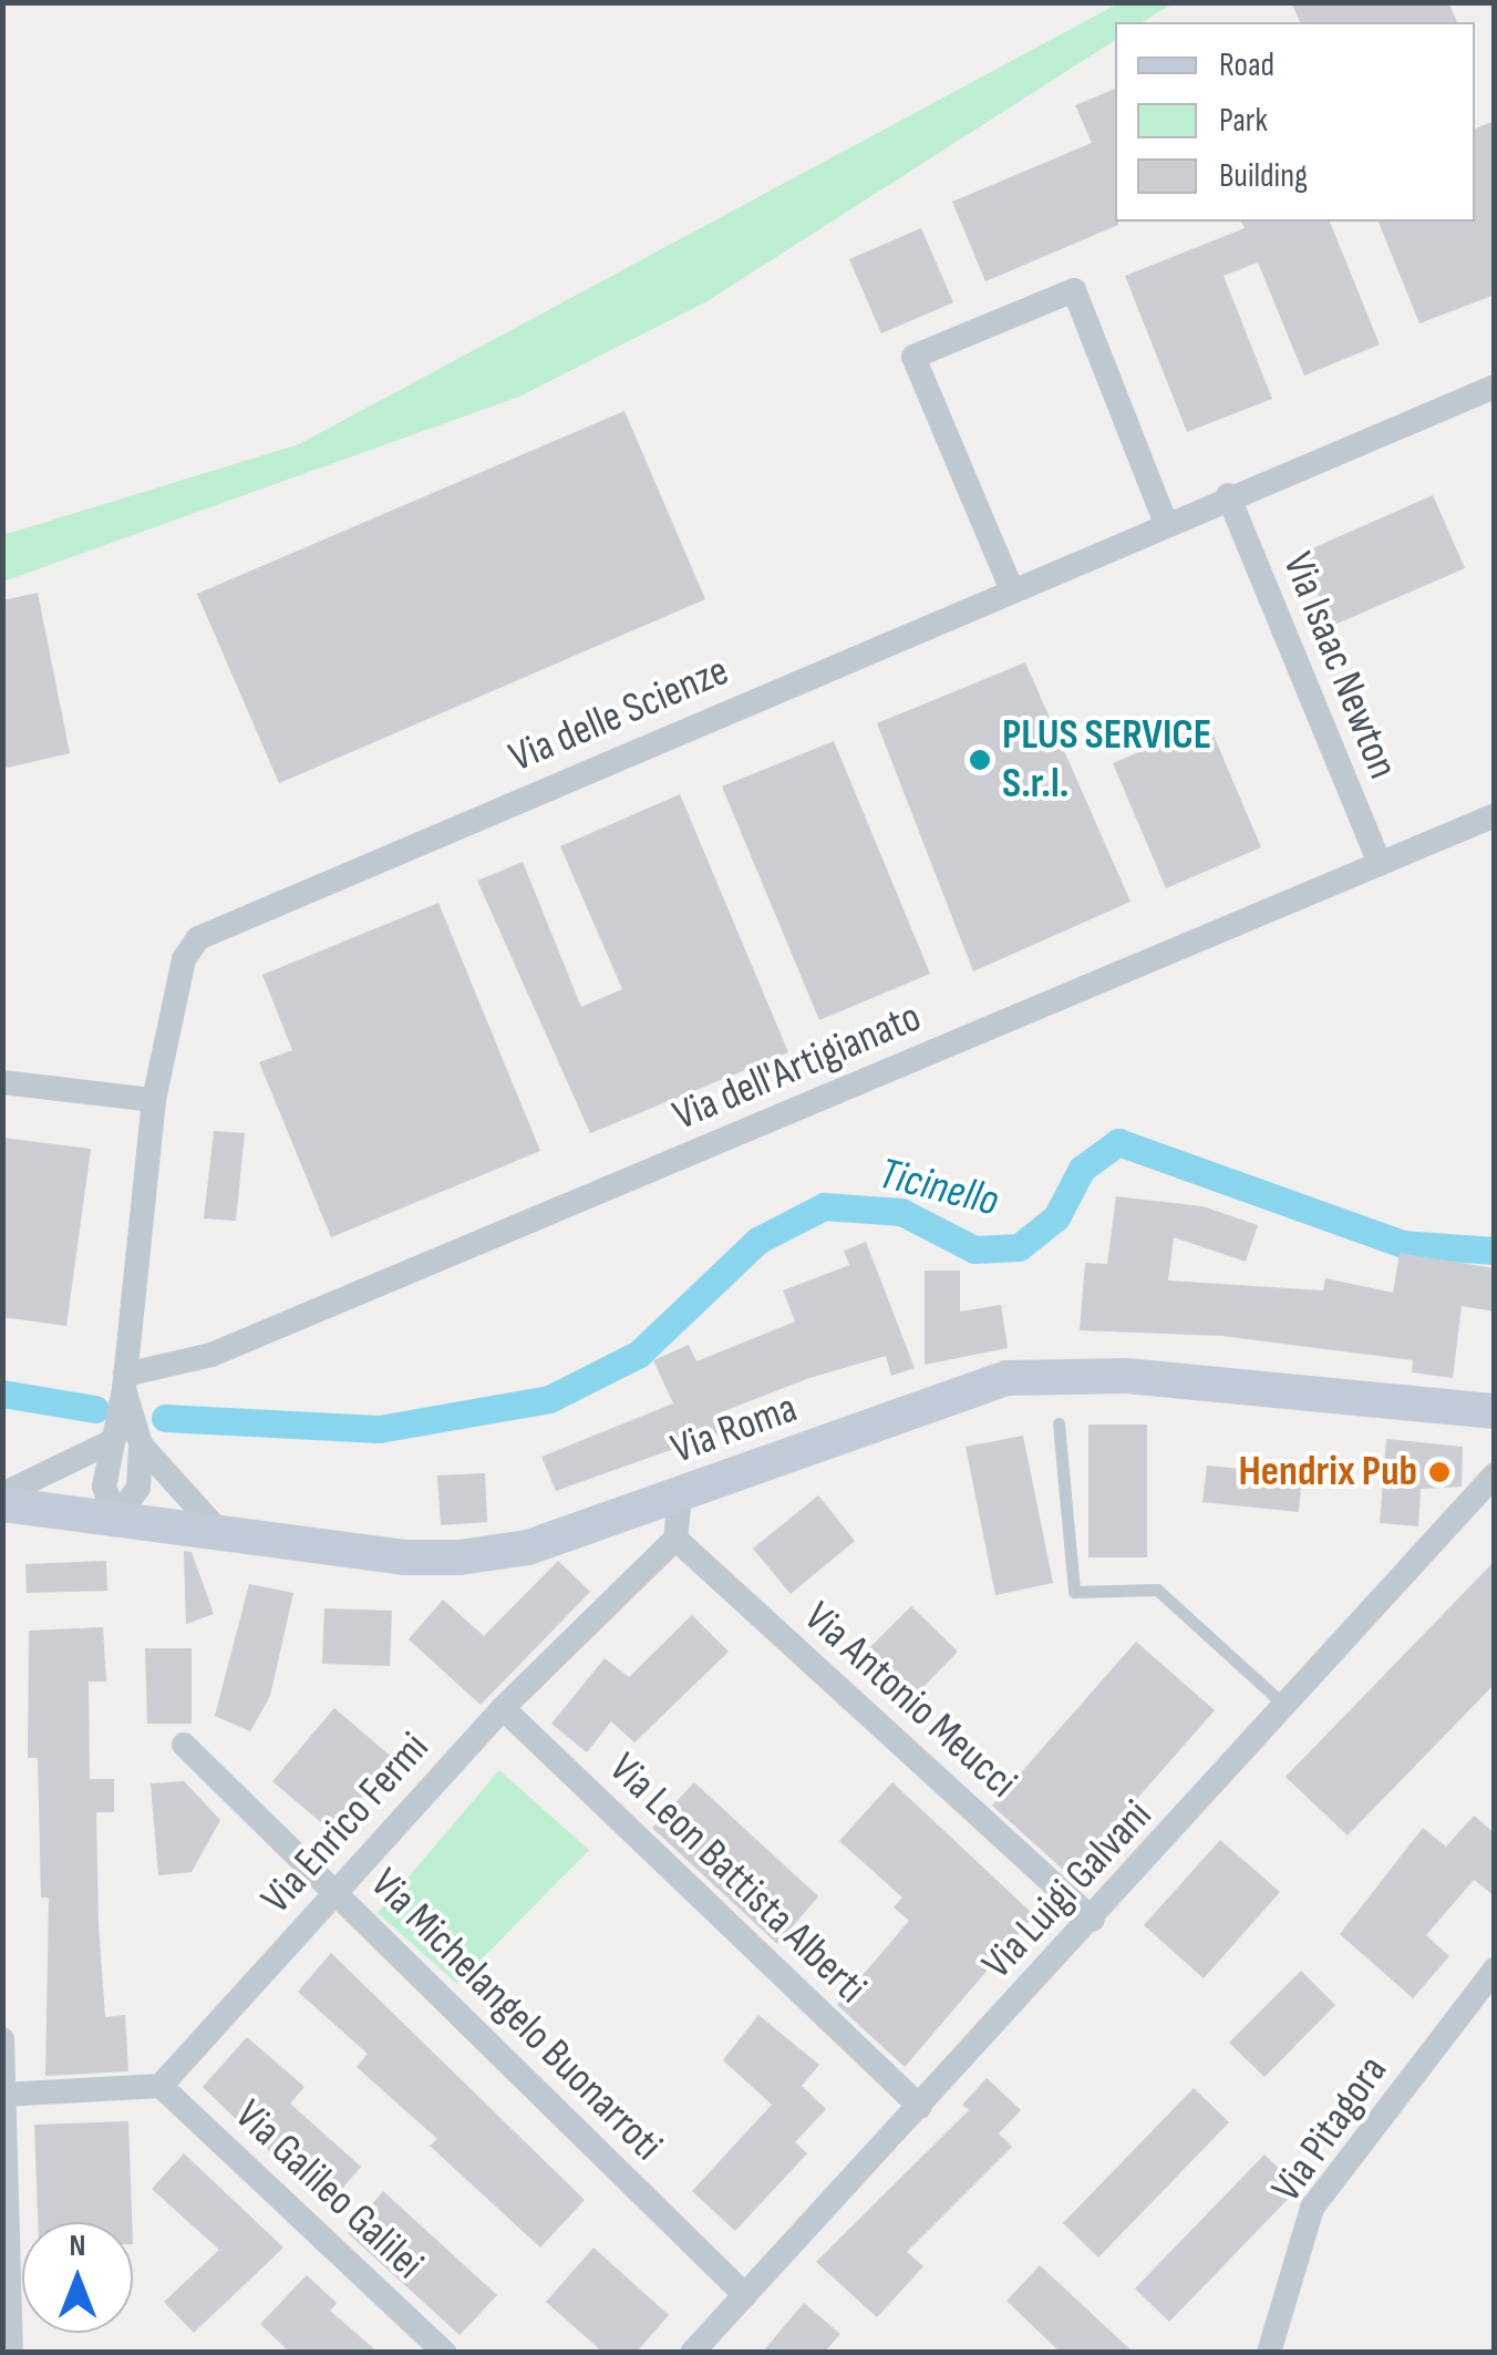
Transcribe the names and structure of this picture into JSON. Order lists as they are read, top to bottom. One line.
{"streets":{"street":["Via Isaac Newton","Via delle Scienze","Via dell'Artigianato","Via Roma","Via Antonio Meucci","Via Enrico Fermi","Via Leon Battista Alberti","Via Luigi Galvani","Via Michelangelo Buonarroti","Via Pitagora","Via Galileo Galilei"]},"crossings":[["Via Isaac Newton","Via delle Scienze"],["Via Isaac Newton","Via dell'Artigianato"],["Via delle Scienze","Via dell'Artigianato"],["Via delle Scienze","Via Roma"],["Via Antonio Meucci","Via Enrico Fermi"],["Via Antonio Meucci","Via Luigi Galvani"],["Via Enrico Fermi","Via Leon Battista Alberti"],["Via Enrico Fermi","Via Michelangelo Buonarroti"],["Via Enrico Fermi","Via Galileo Galilei"],["Via Leon Battista Alberti","Via Luigi Galvani"],["Via Luigi Galvani","Via Michelangelo Buonarroti"]],"water":["Ticinello"],"places":["PLUS SERVICE S.r.l.","Hendrix Pub"],"legend":["Road","Park","Building"],"north":"top"}
